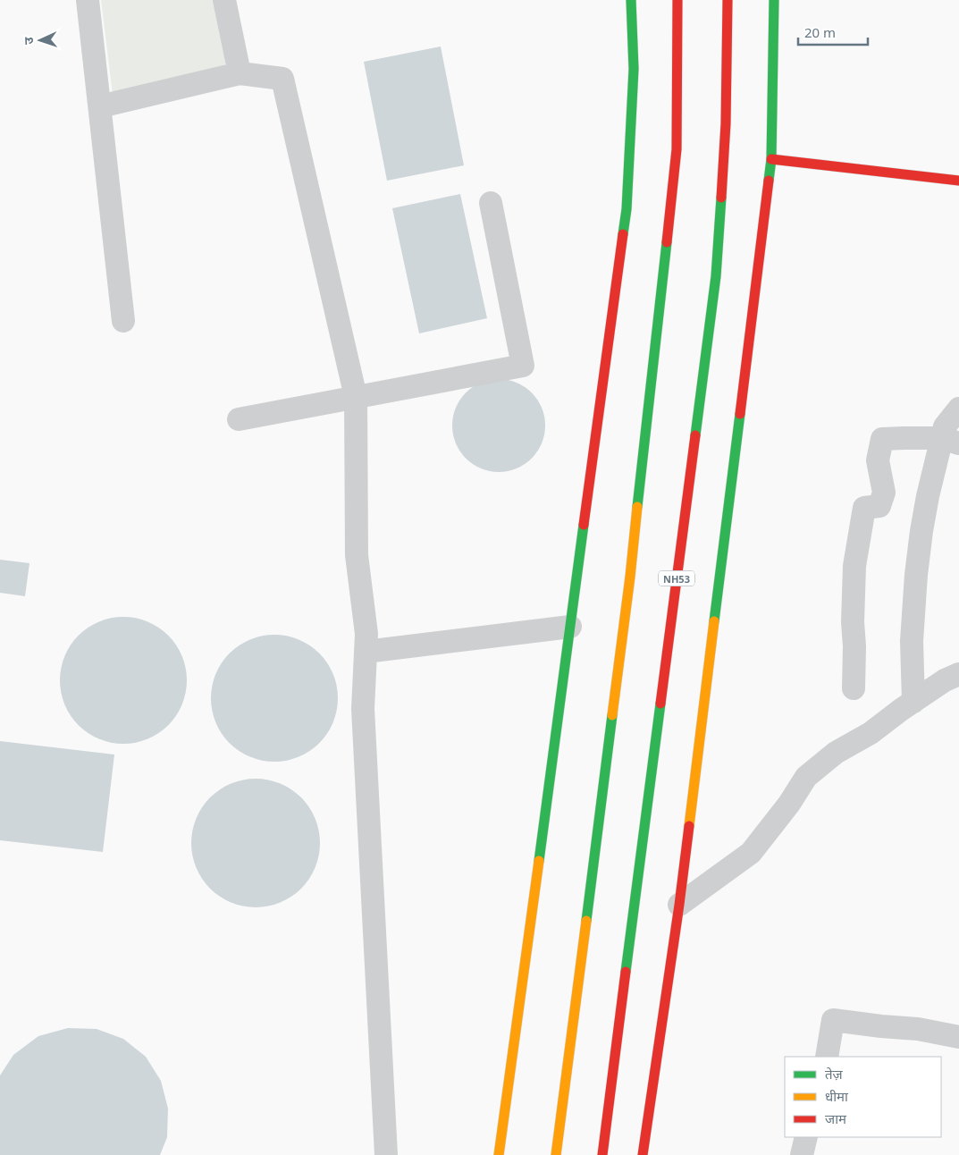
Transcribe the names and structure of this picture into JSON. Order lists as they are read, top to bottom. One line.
{"streets":{"main road":["NH53"]},"legend":["तेज़","धीमा","जाम"],"scale_bar":"20 m","north":"left"}
